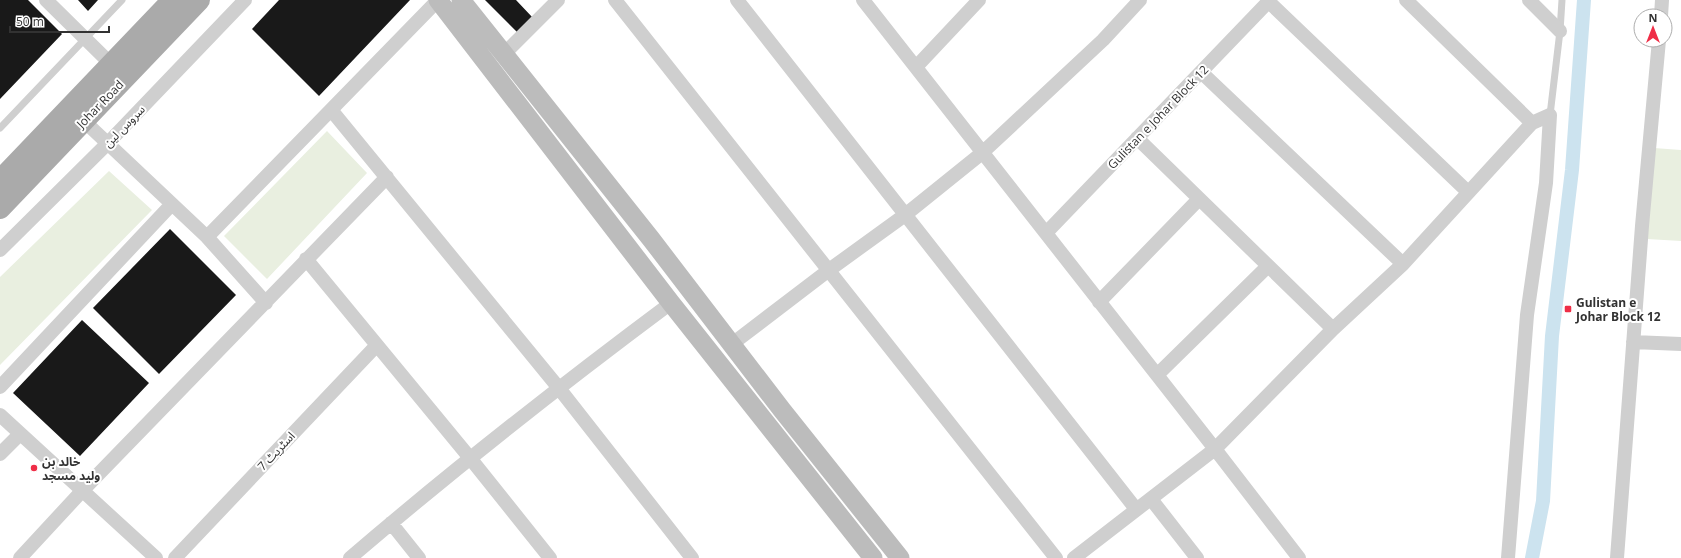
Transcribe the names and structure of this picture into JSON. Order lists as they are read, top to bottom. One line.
{"streets":{"main road":["Johar Road"],"street":["Gulistan e Johar Block 12","سروس لین","اسٹریٹ 7"]},"places":{"transit":["Gulistan e Johar Block 12"],"other":["خالد بن ولید مسجد"]},"scale_bar":"50 m","north":"top"}
